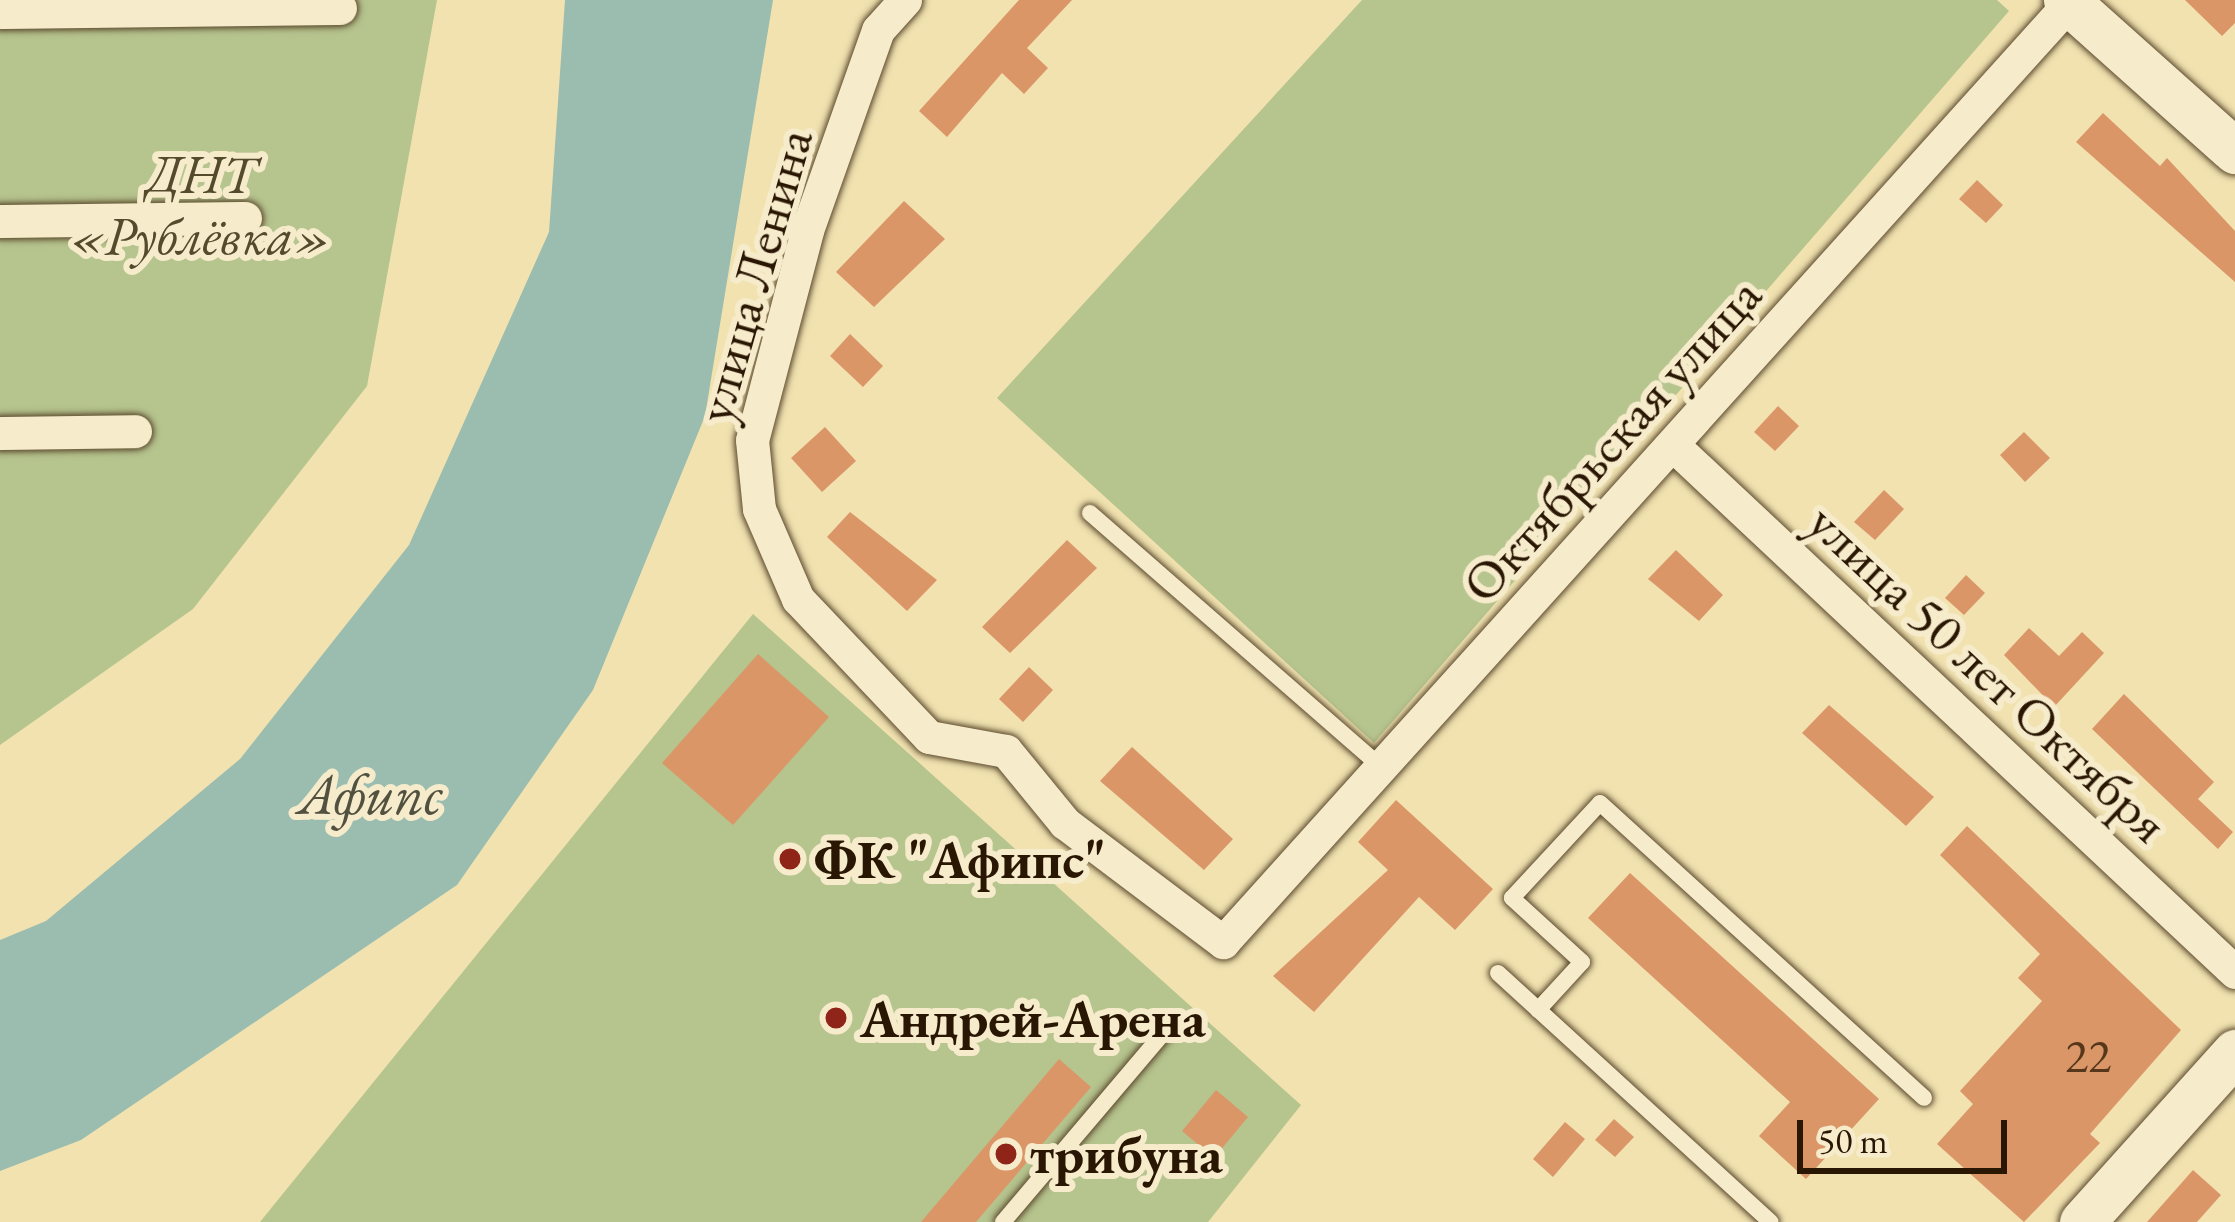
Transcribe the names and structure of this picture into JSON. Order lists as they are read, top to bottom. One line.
{"streets":{"street":["улица Ленина","Октябрьская улица","улица 50 лет Октября"]},"crossings":[["улица Ленина","Октябрьская улица"],["Октябрьская улица","улица 50 лет Октября"]],"water":["Афипс"],"parks":["ДНТ «Рублёвка»"],"places":["ФК \"Афипс\"","Андрей-Арена","трибуна"],"house_numbers":["22"],"scale_bar":"50 m"}
